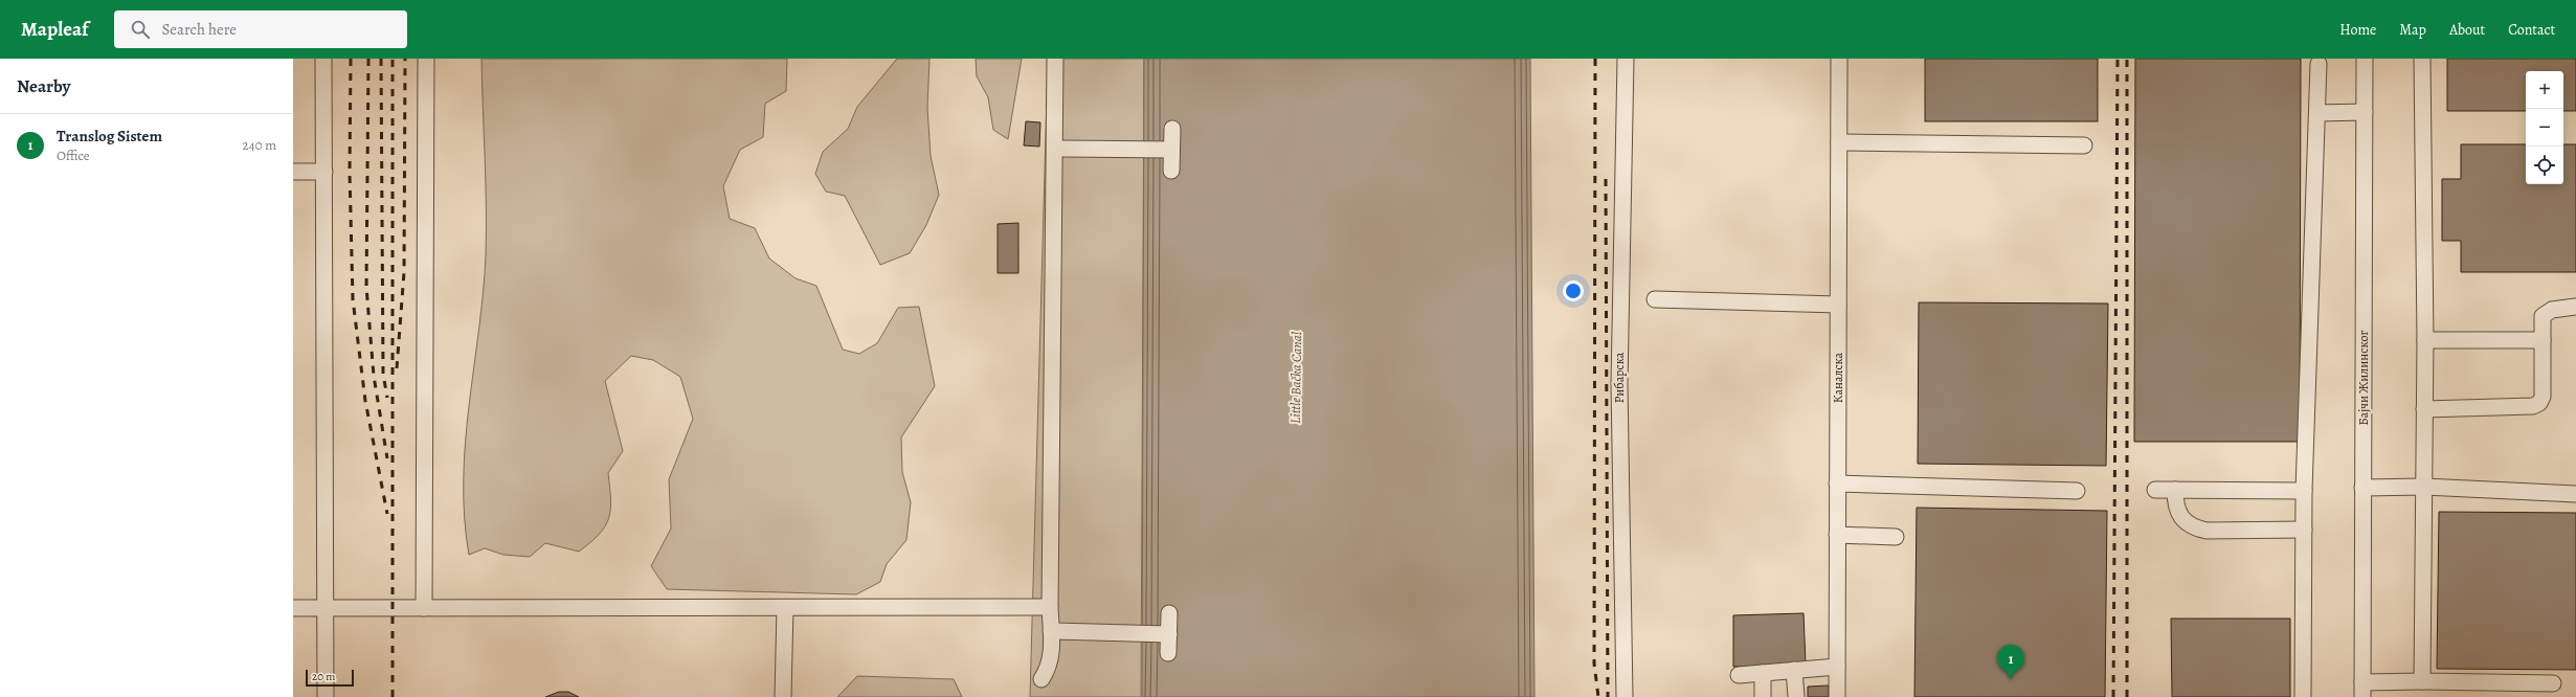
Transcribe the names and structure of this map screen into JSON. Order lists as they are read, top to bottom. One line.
{"streets":{"street":["Рибарска","Каналска","Бајчи Жилинског"]},"water":["Little Bačka Canal"],"scale_bar":"20 m","page":{"header":"Mapleaf","search":"Search here","nav":["Home","Map","About","Contact"],"heading":"Nearby","map_buttons":["+","−"],"list":[{"mark":"1","name":"Translog Sistem","note":"Office","value":"240 m"}],"pins":"1","scale":"20 m"}}
